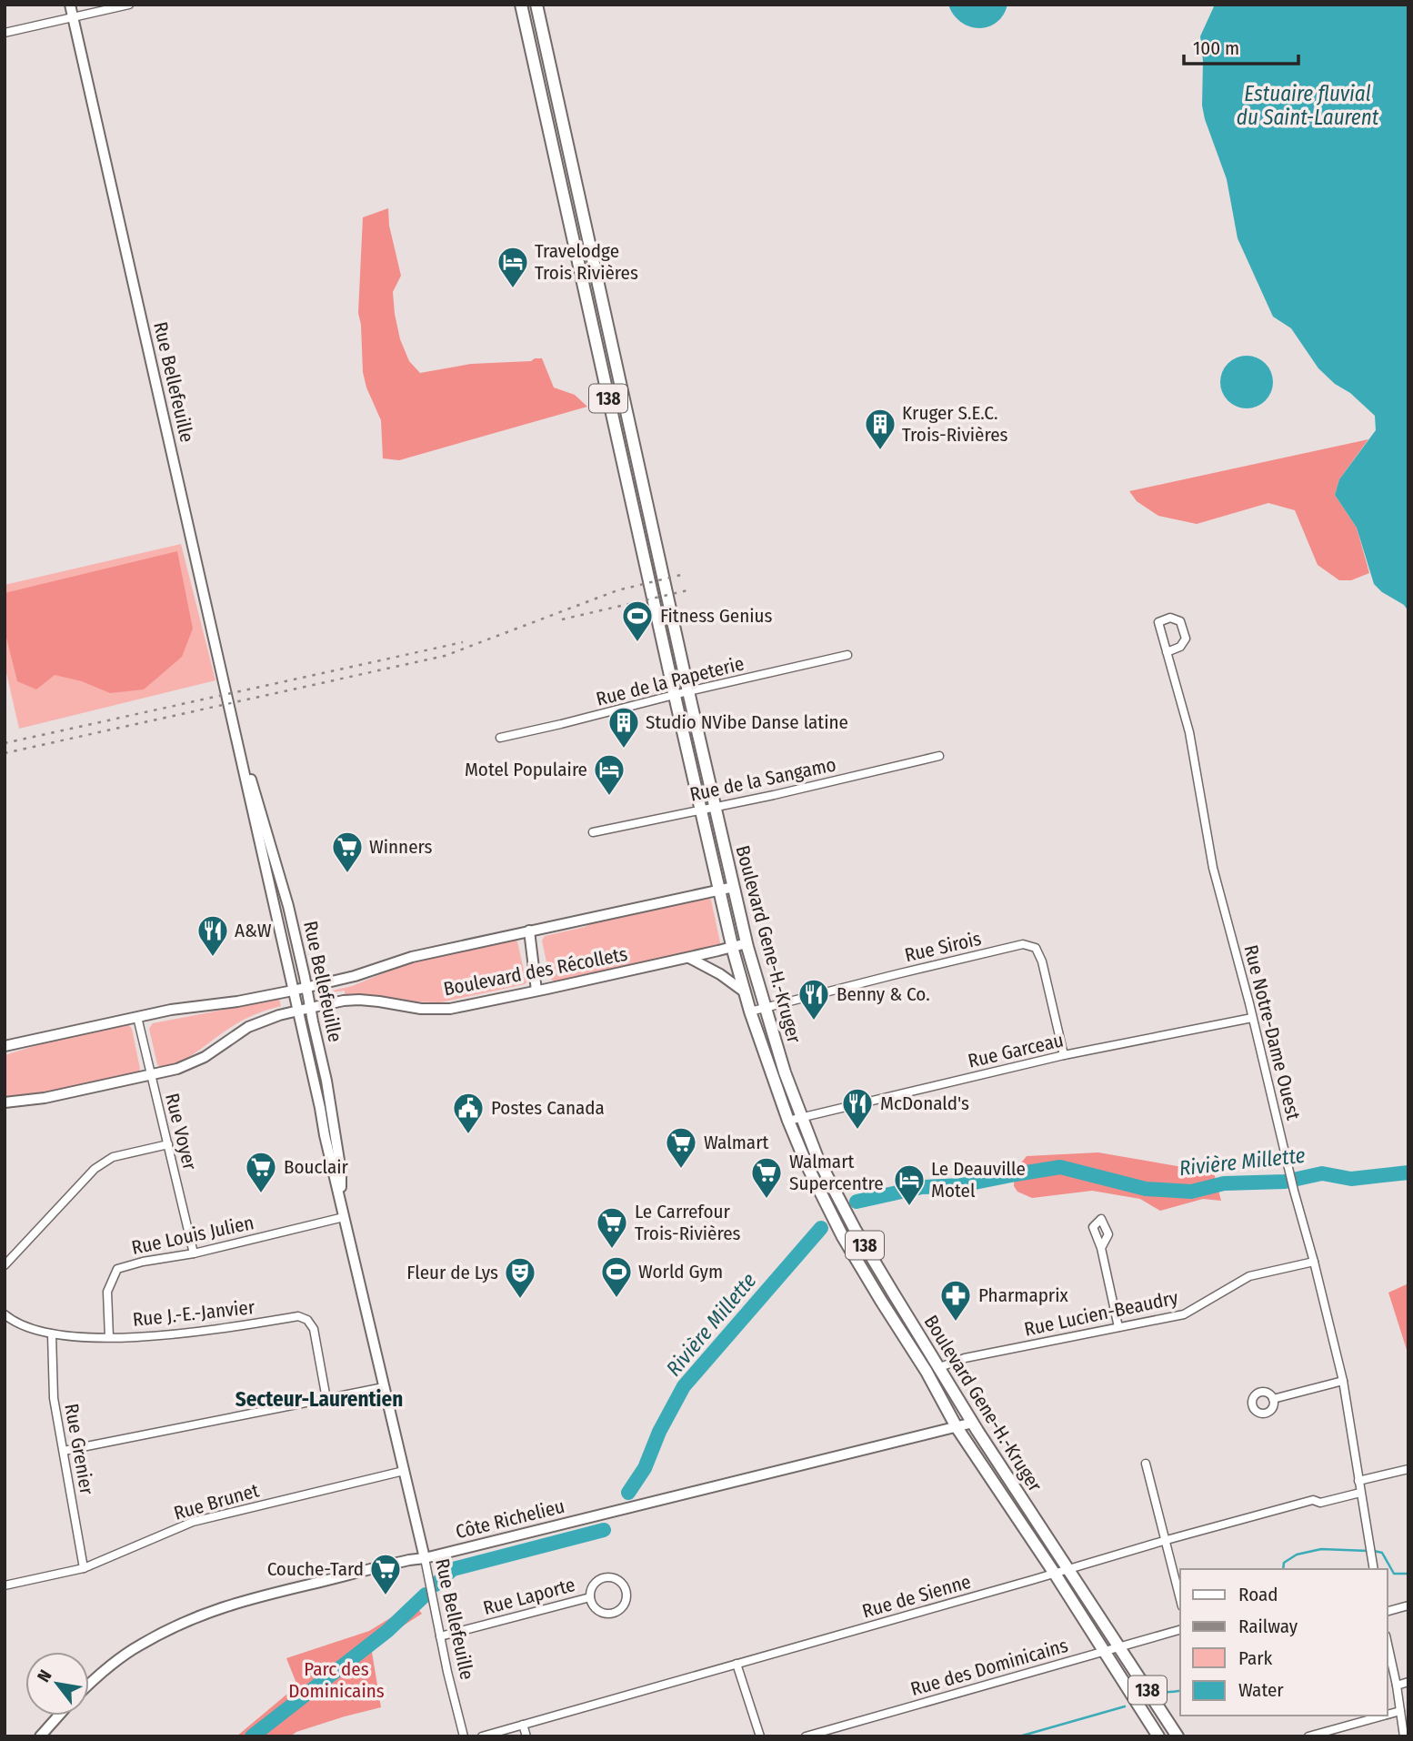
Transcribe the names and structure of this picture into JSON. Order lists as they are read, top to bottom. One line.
{"streets":{"main road":["138","Boulevard Gene-H.-Kruger"],"street":["Rue Bellefeuille","Rue de la Papeterie","Rue de la Sangamo","Rue Sirois","Boulevard des Récollets","Rue Notre-Dame Ouest","Rue Garceau","Rue Voyer","Rue Louis Julien","Rue J.-E.-Janvier","Rue Lucien-Beaudry","Rue Grenier","Rue Brunet","Côte Richelieu","Rue Laporte","Rue de Sienne","Rue des Dominicains"]},"crossings":[["Rue Bellefeuille","Boulevard des Récollets"],["Rue Bellefeuille","Rue Louis Julien"],["Rue Bellefeuille","Rue Brunet"],["Rue Bellefeuille","Côte Richelieu"],["Rue Bellefeuille","Rue Laporte"],["Rue de la Papeterie","Boulevard Gene-H.-Kruger"],["Rue de la Sangamo","Boulevard Gene-H.-Kruger"],["Boulevard Gene-H.-Kruger","Rue Sirois"],["Boulevard Gene-H.-Kruger","Boulevard des Récollets"],["Boulevard Gene-H.-Kruger","Rue Garceau"],["Boulevard Gene-H.-Kruger","Rue Lucien-Beaudry"],["Boulevard Gene-H.-Kruger","Côte Richelieu"],["Boulevard Gene-H.-Kruger","Rue de Sienne"],["Boulevard Gene-H.-Kruger","Rue des Dominicains"],["Rue Sirois","Rue Garceau"],["Boulevard des Récollets","Rue Voyer"],["Rue Notre-Dame Ouest","Rue Garceau"],["Rue Notre-Dame Ouest","Rue Lucien-Beaudry"],["Rue Notre-Dame Ouest","Rue de Sienne"],["Rue Voyer","Rue Louis Julien"],["Rue Louis Julien","Rue J.-E.-Janvier"],["Rue J.-E.-Janvier","Rue Grenier"],["Rue Grenier","Rue Brunet"]],"districts":["Secteur-Laurentien"],"water":["Estuaire fluvial du Saint-Laurent","Rivière Millette"],"parks":["Parc des Dominicains"],"places":{"hotel":["Travelodge Trois Rivières","Motel Populaire","Le Deauville Motel"],"building":["Kruger S.E.C. Trois-Rivières","Studio NVibe Danse latine"],"sports":["Fitness Genius","World Gym"],"supermarket":["Winners","Walmart","Bouclair","Walmart Supercentre","Le Carrefour Trois-Rivières","Couche-Tard"],"restaurant":["A&W","Benny & Co.","McDonald's"],"public building":["Postes Canada"],"theatre":["Fleur de Lys"],"pharmacy":["Pharmaprix"]},"legend":["Road","Railway","Park","Water"],"scale_bar":"100 m","north":"top left"}
